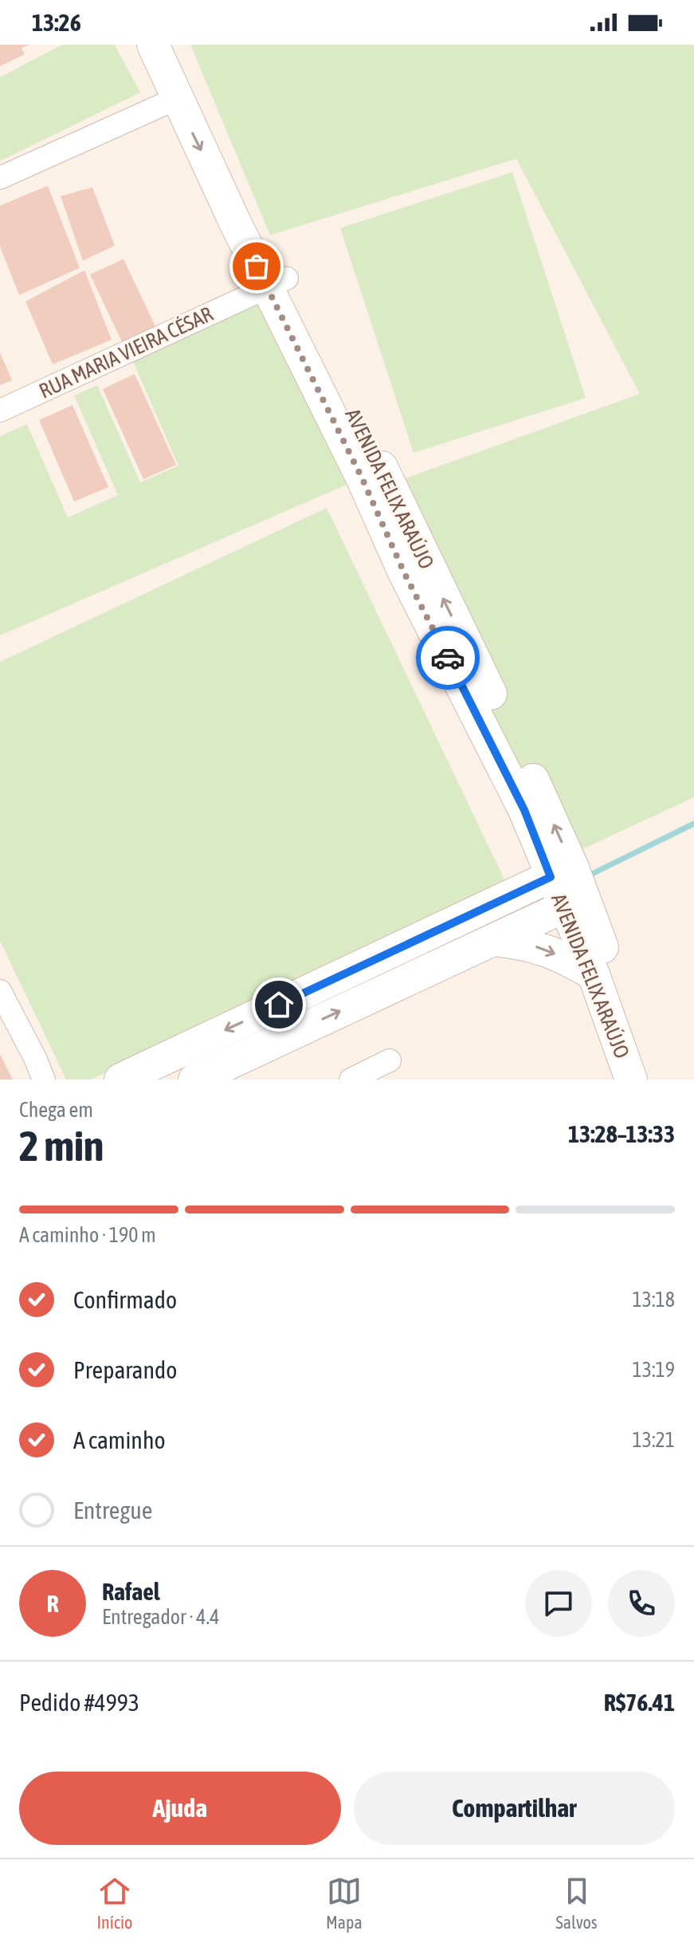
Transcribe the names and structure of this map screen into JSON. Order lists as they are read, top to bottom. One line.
{"streets":{"main road":["AVENIDA FELIX ARAÚJO"],"street":["RUA MARIA VIEIRA CÉSAR"]},"crossings":[["RUA MARIA VIEIRA CÉSAR","AVENIDA FELIX ARAÚJO"]],"page":{"status":"13:26","heading":["2 min","Chega em","13:28–13:33"],"panel":["Rafael","Entregador · 4.4","Pedido #4993","R$76.41"],"bar":"A caminho · 190 m","list":[["Confirmado","13:18"],["Preparando","13:19"],["A caminho","13:21"],"Entregue"],"round":"R","buttons":["Ajuda","Compartilhar"],"tabs":["Início","Mapa","Salvos"]}}
